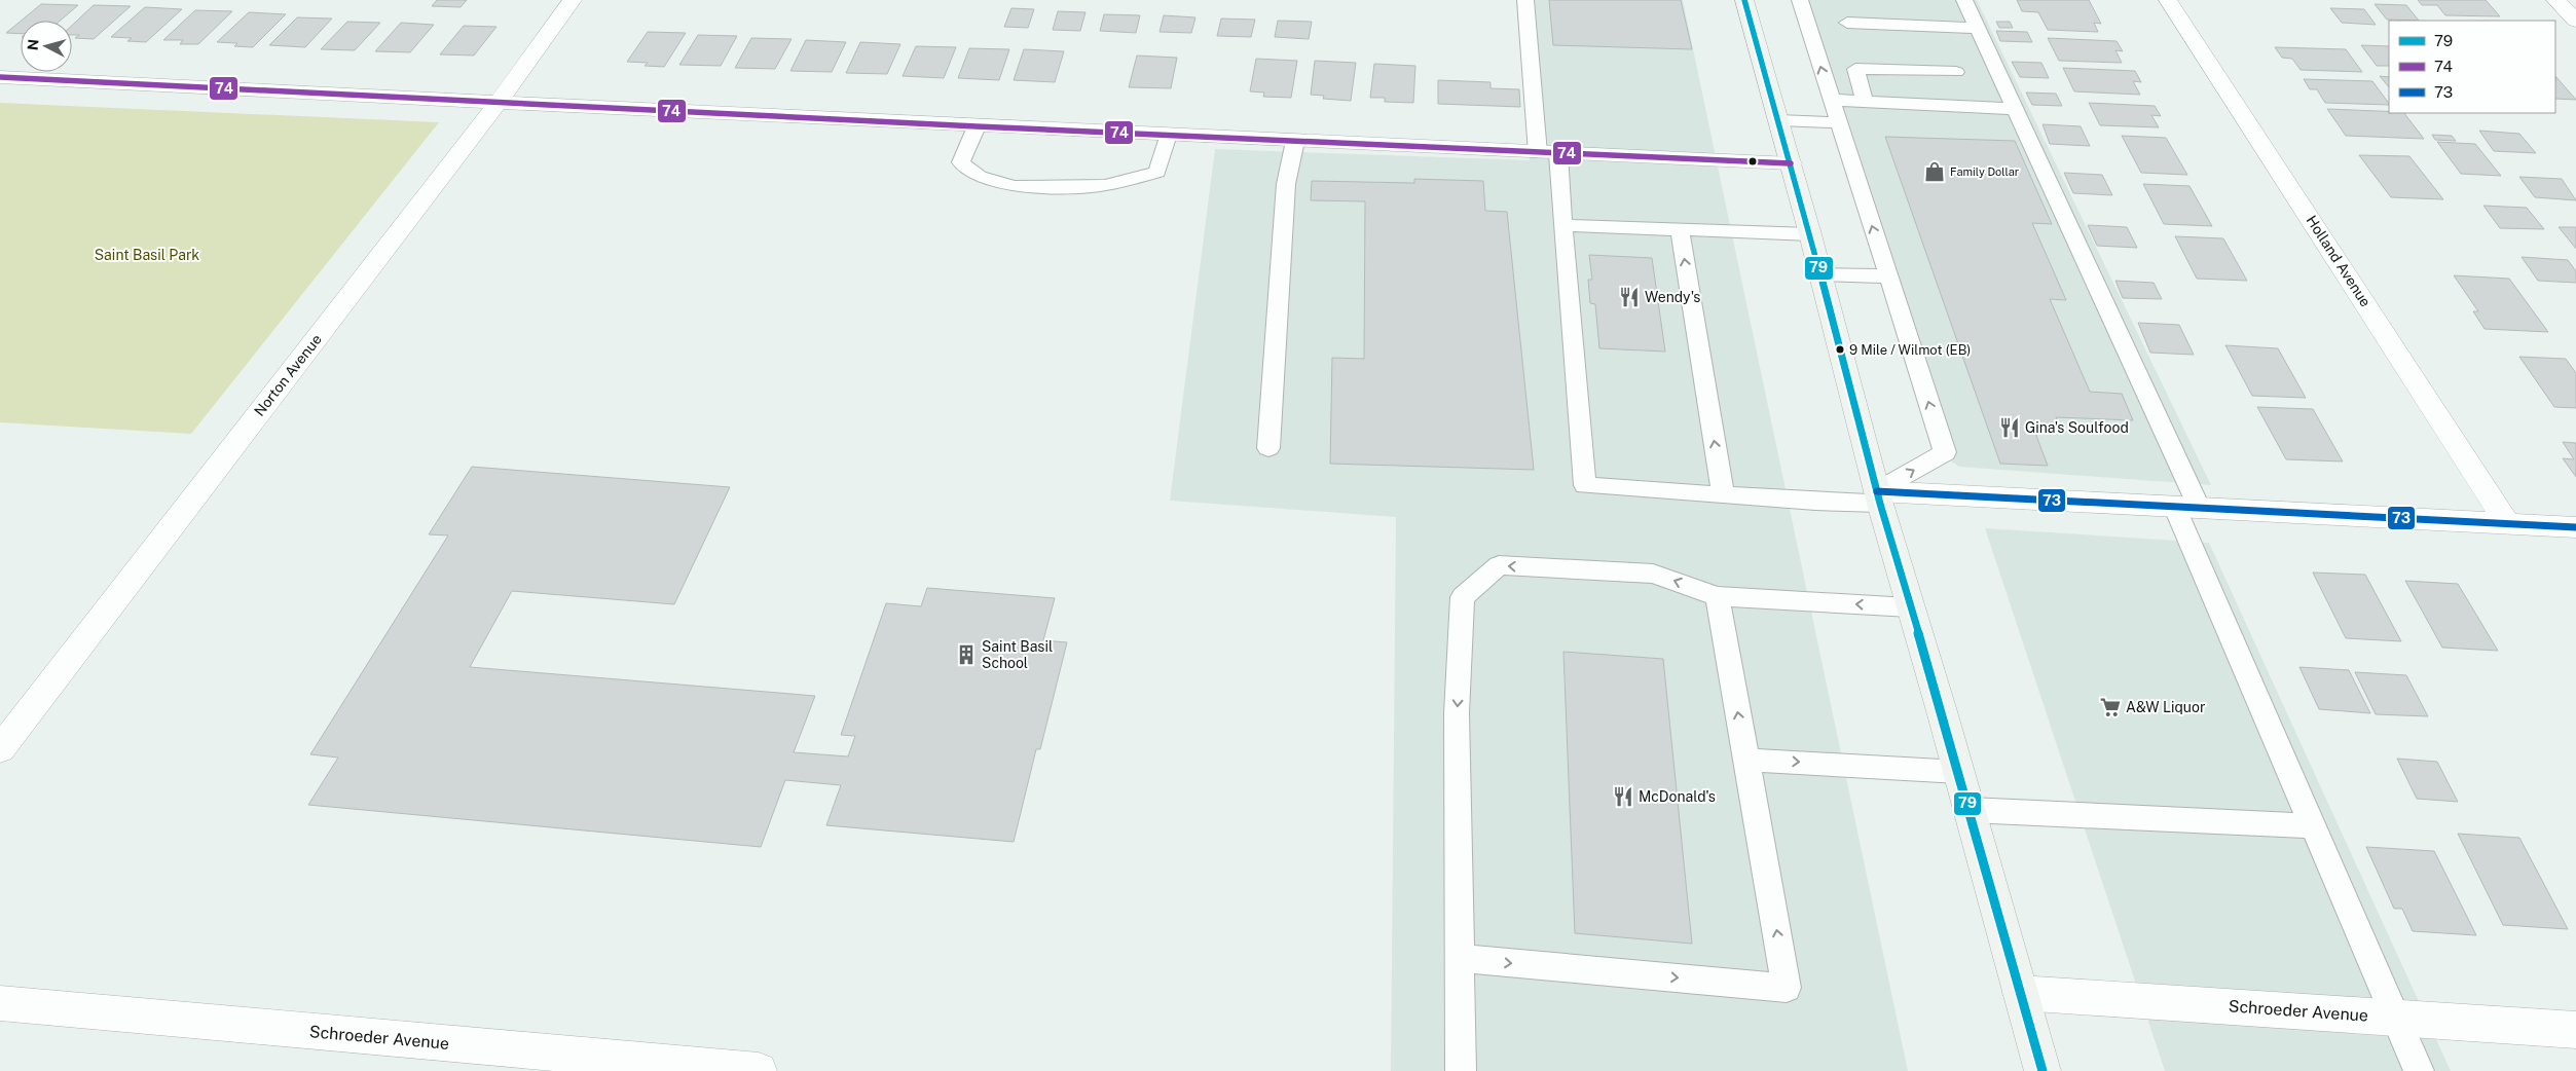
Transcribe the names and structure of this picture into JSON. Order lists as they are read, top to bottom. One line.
{"streets":{"street":["Holland Avenue","Norton Avenue","Schroeder Avenue"]},"parks":["Saint Basil Park"],"places":{"shop":["Family Dollar"],"restaurant":["Wendy's","Gina's Soulfood","McDonald's"],"other":["9 Mile / Wilmot (EB)"],"building":["Saint Basil School"],"supermarket":["A&W Liquor"]},"lines":["transit line 79","transit line 74","transit line 73"],"legend":["79","74","73"],"north":"left"}
